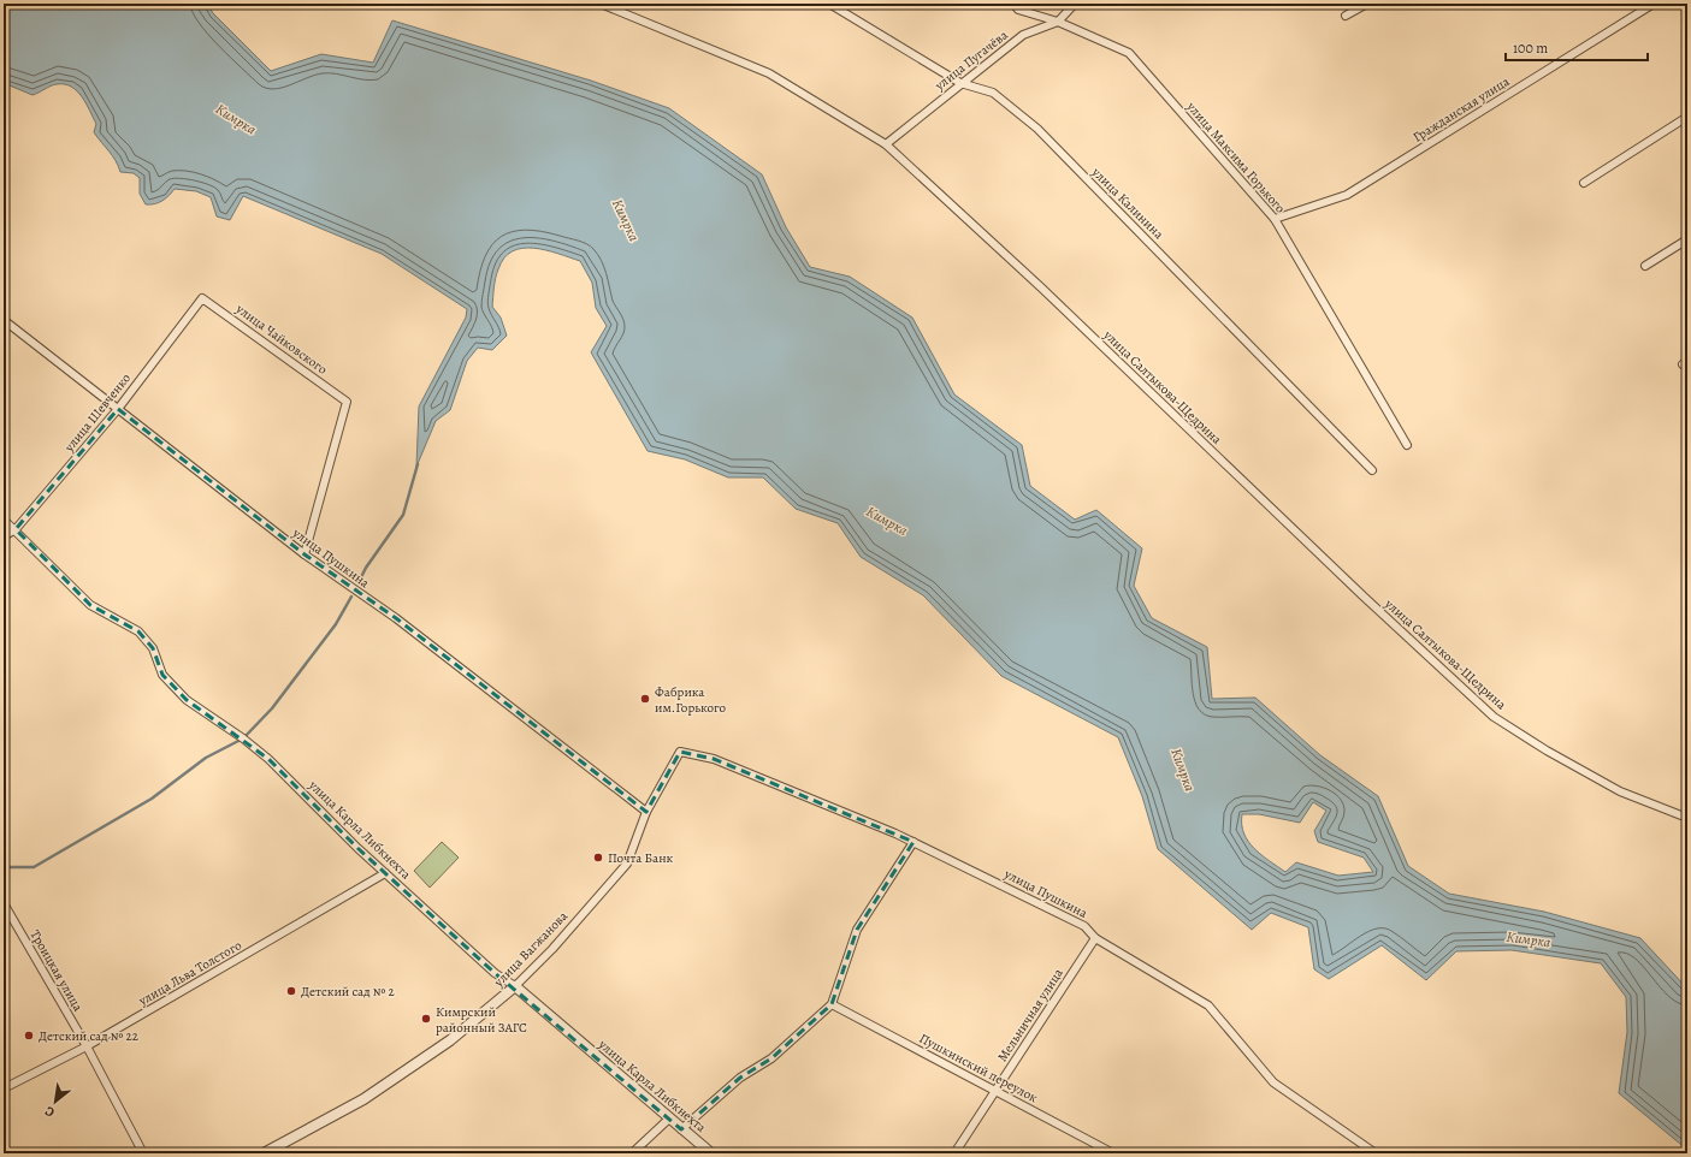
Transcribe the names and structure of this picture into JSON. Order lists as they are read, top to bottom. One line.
{"streets":{"street":["улица Пугачёва","Гражданская улица","улица Максима Горького","улица Калинина","улица Чайковского","улица Салтыкова-Щедрина","улица Шевченко","улица Пушкина","улица Карла Либкнехта","улица Вагжанова","Троицкая улица","улица Льва Толстого","Мельничная улица","Пушкинский переулок"]},"crossings":[["улица Пугачёва","улица Максима Горького"],["улица Пугачёва","улица Калинина"],["улица Пугачёва","улица Салтыкова-Щедрина"],["Гражданская улица","улица Максима Горького"],["улица Чайковского","улица Шевченко"],["улица Чайковского","улица Пушкина"],["улица Шевченко","улица Пушкина"],["улица Шевченко","улица Карла Либкнехта"],["улица Пушкина","улица Вагжанова"],["улица Пушкина","Мельничная улица"],["улица Карла Либкнехта","улица Вагжанова"],["улица Карла Либкнехта","улица Льва Толстого"],["Троицкая улица","улица Льва Толстого"],["Мельничная улица","Пушкинский переулок"]],"water":["Кимрка"],"places":["Фабрика им.Горького","Почта Банк","Детский сад № 2","Кимрский районный ЗАГС","Детский сад № 22"],"scale_bar":"100 m","north":"bottom left"}
